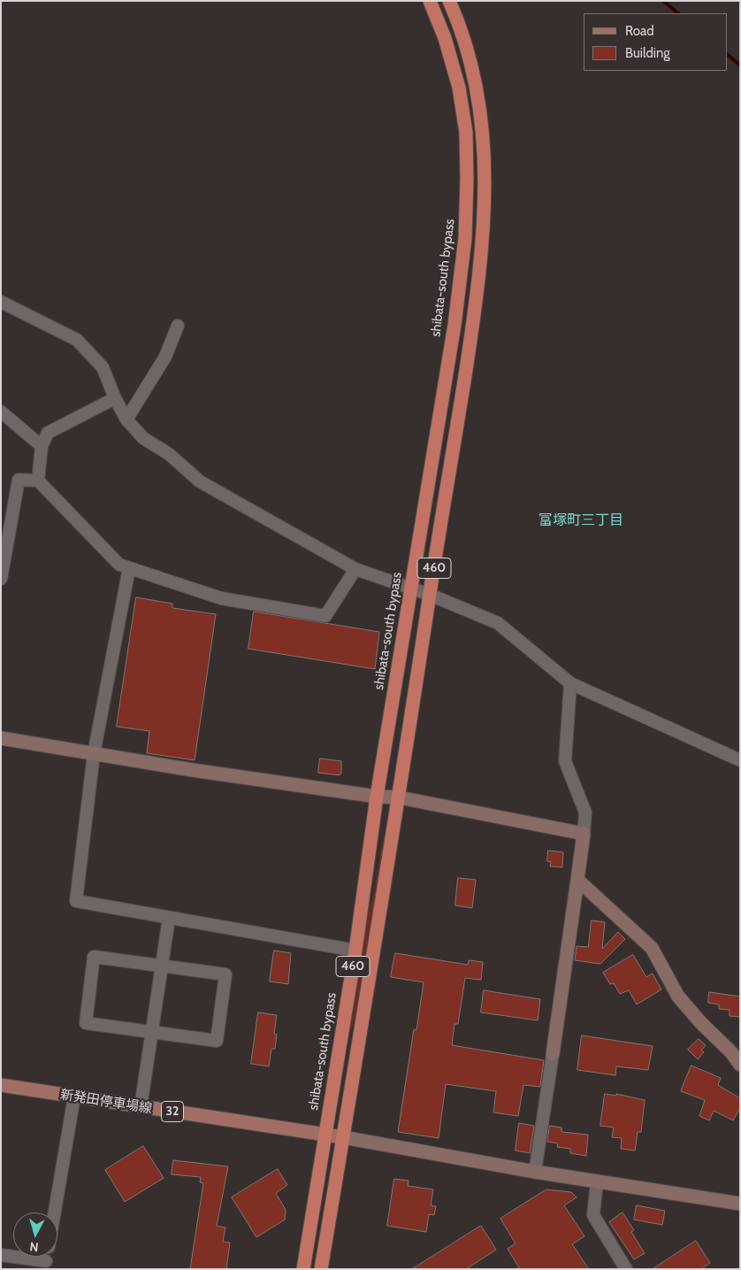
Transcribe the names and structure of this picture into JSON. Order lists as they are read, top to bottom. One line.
{"streets":{"highway":["shibata-south bypass","460"],"main road":["新発田停車場線","32"]},"crossings":[["shibata-south bypass","新発田停車場線"],["460","新発田停車場線"]],"districts":["富塚町三丁目"],"legend":["Road","Building"],"north":"bottom"}
